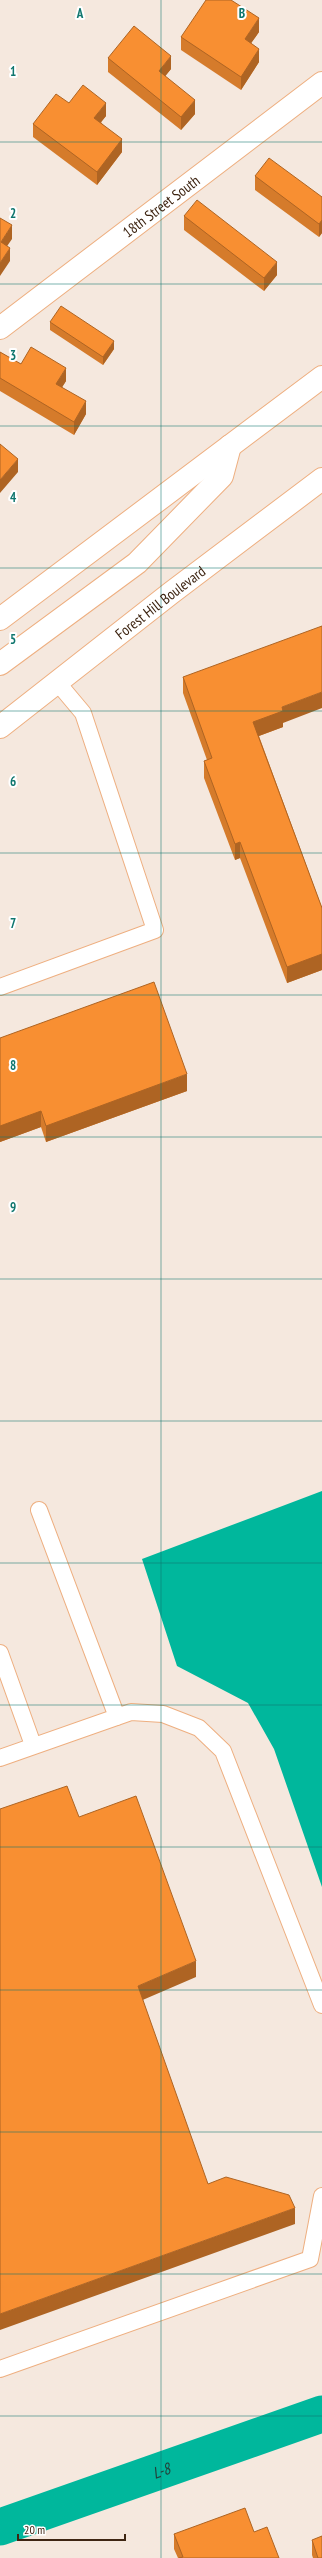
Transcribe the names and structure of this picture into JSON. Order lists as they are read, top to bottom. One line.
{"streets":{"main road":["18th Street South","Forest Hill Boulevard"]},"water":["L-8"],"scale_bar":"20 m","grid":{"columns":["A","B"],"rows":["1","2","3","4","5","6","7","8","9"]}}
